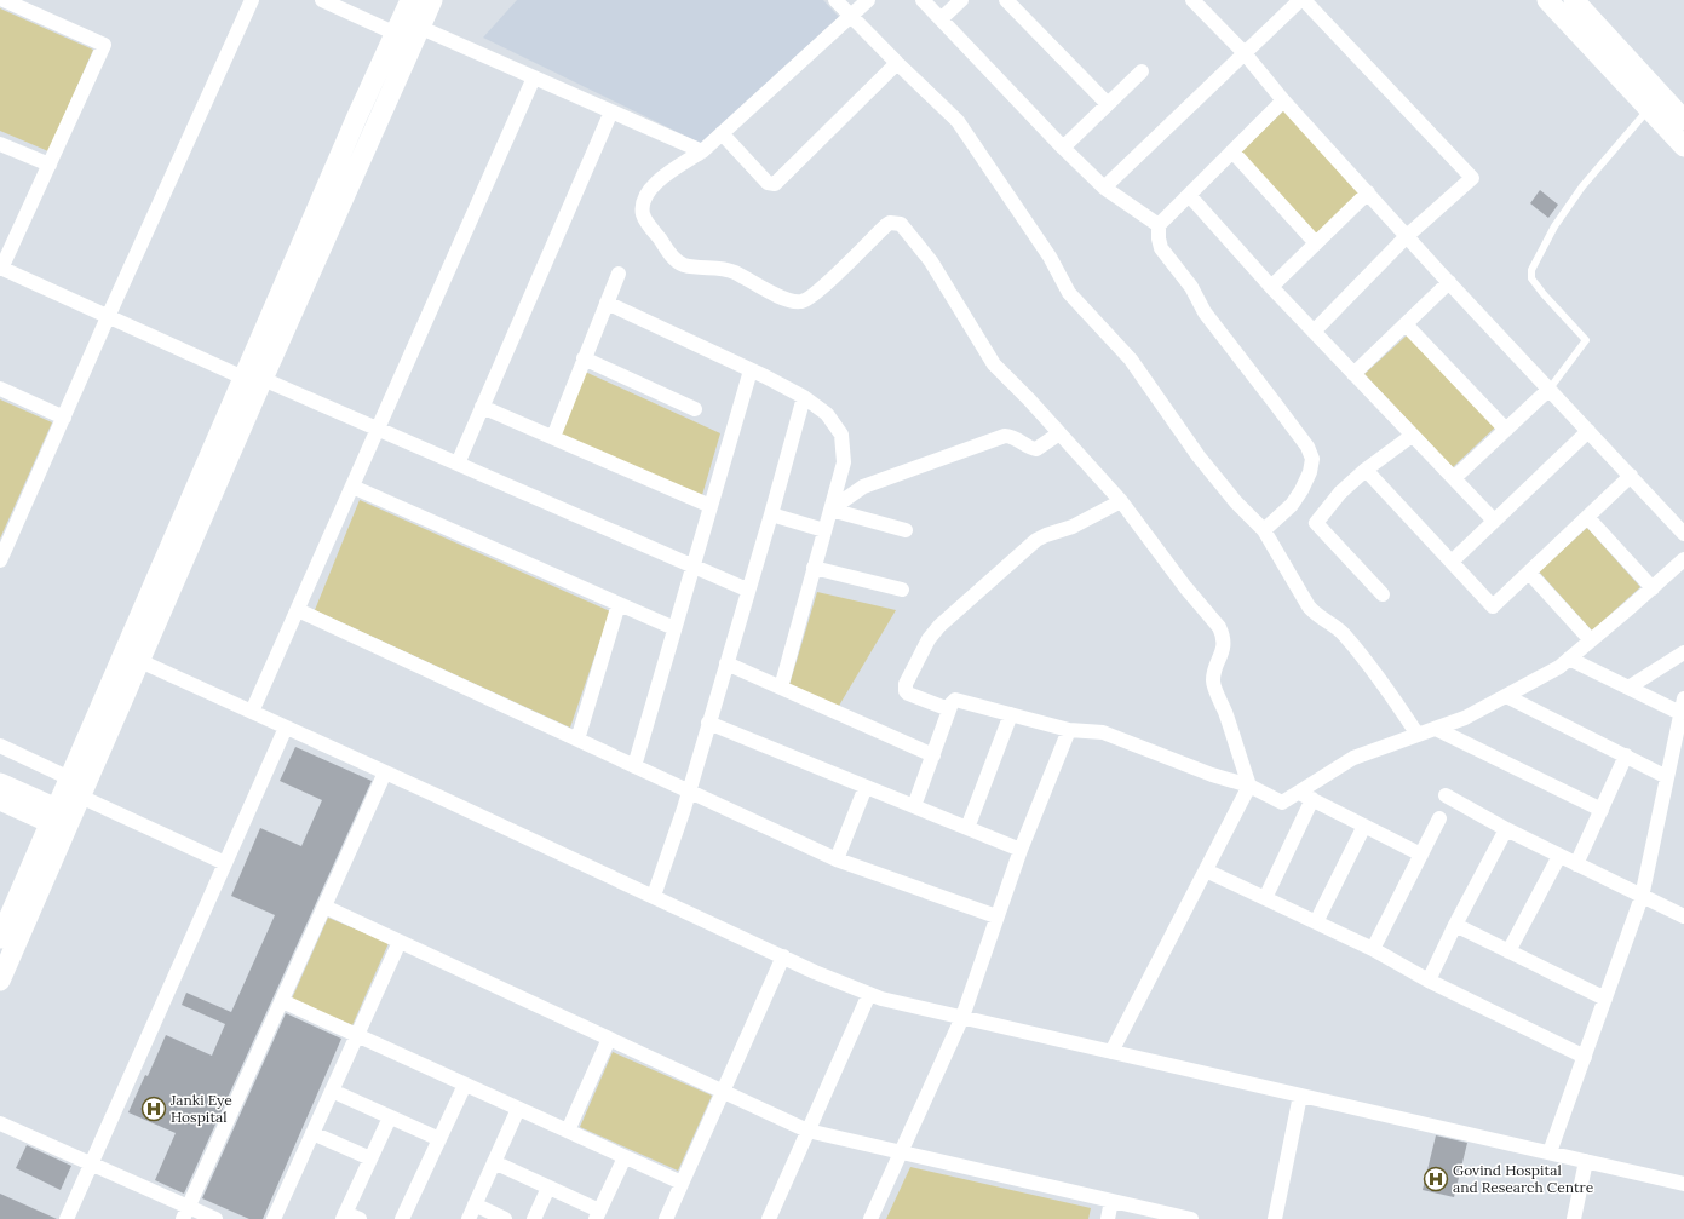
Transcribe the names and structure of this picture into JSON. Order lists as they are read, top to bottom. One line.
{"places":{"hospital":["Janki Eye Hospital","Govind Hospital and Research Centre"]}}
